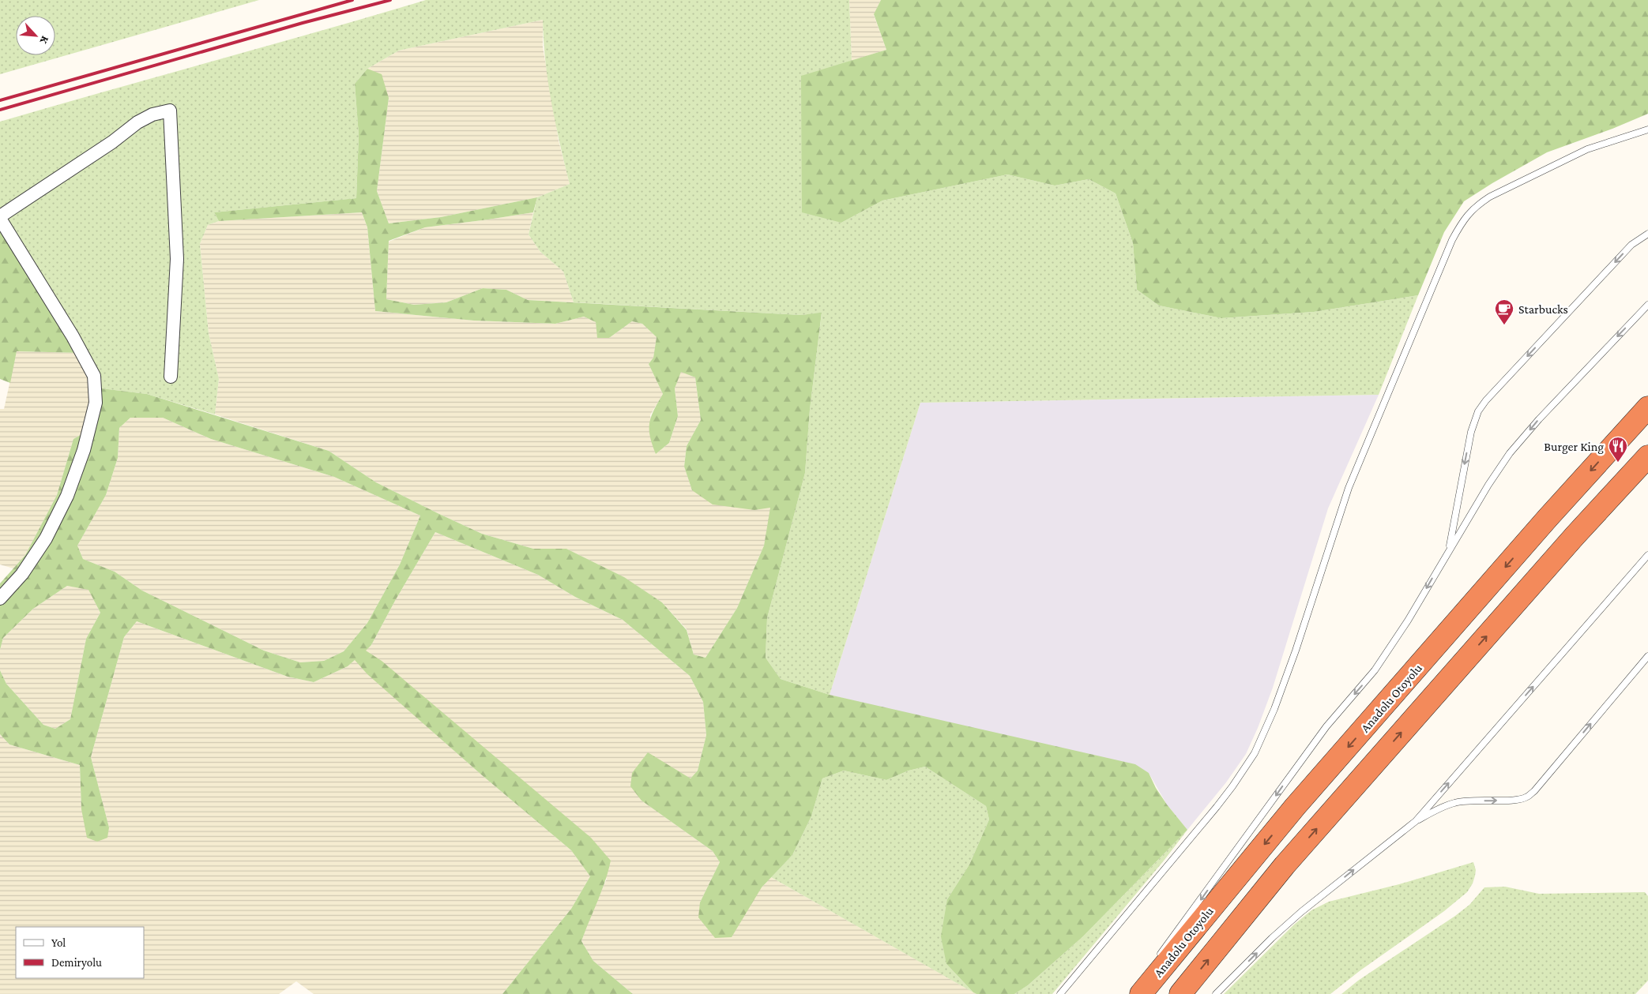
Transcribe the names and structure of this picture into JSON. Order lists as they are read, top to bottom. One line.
{"streets":{"highway":["Anadolu Otoyolu"]},"places":{"cafe":["Starbucks"],"restaurant":["Burger King"]},"legend":["Yol","Demiryolu"],"north":"bottom right"}
